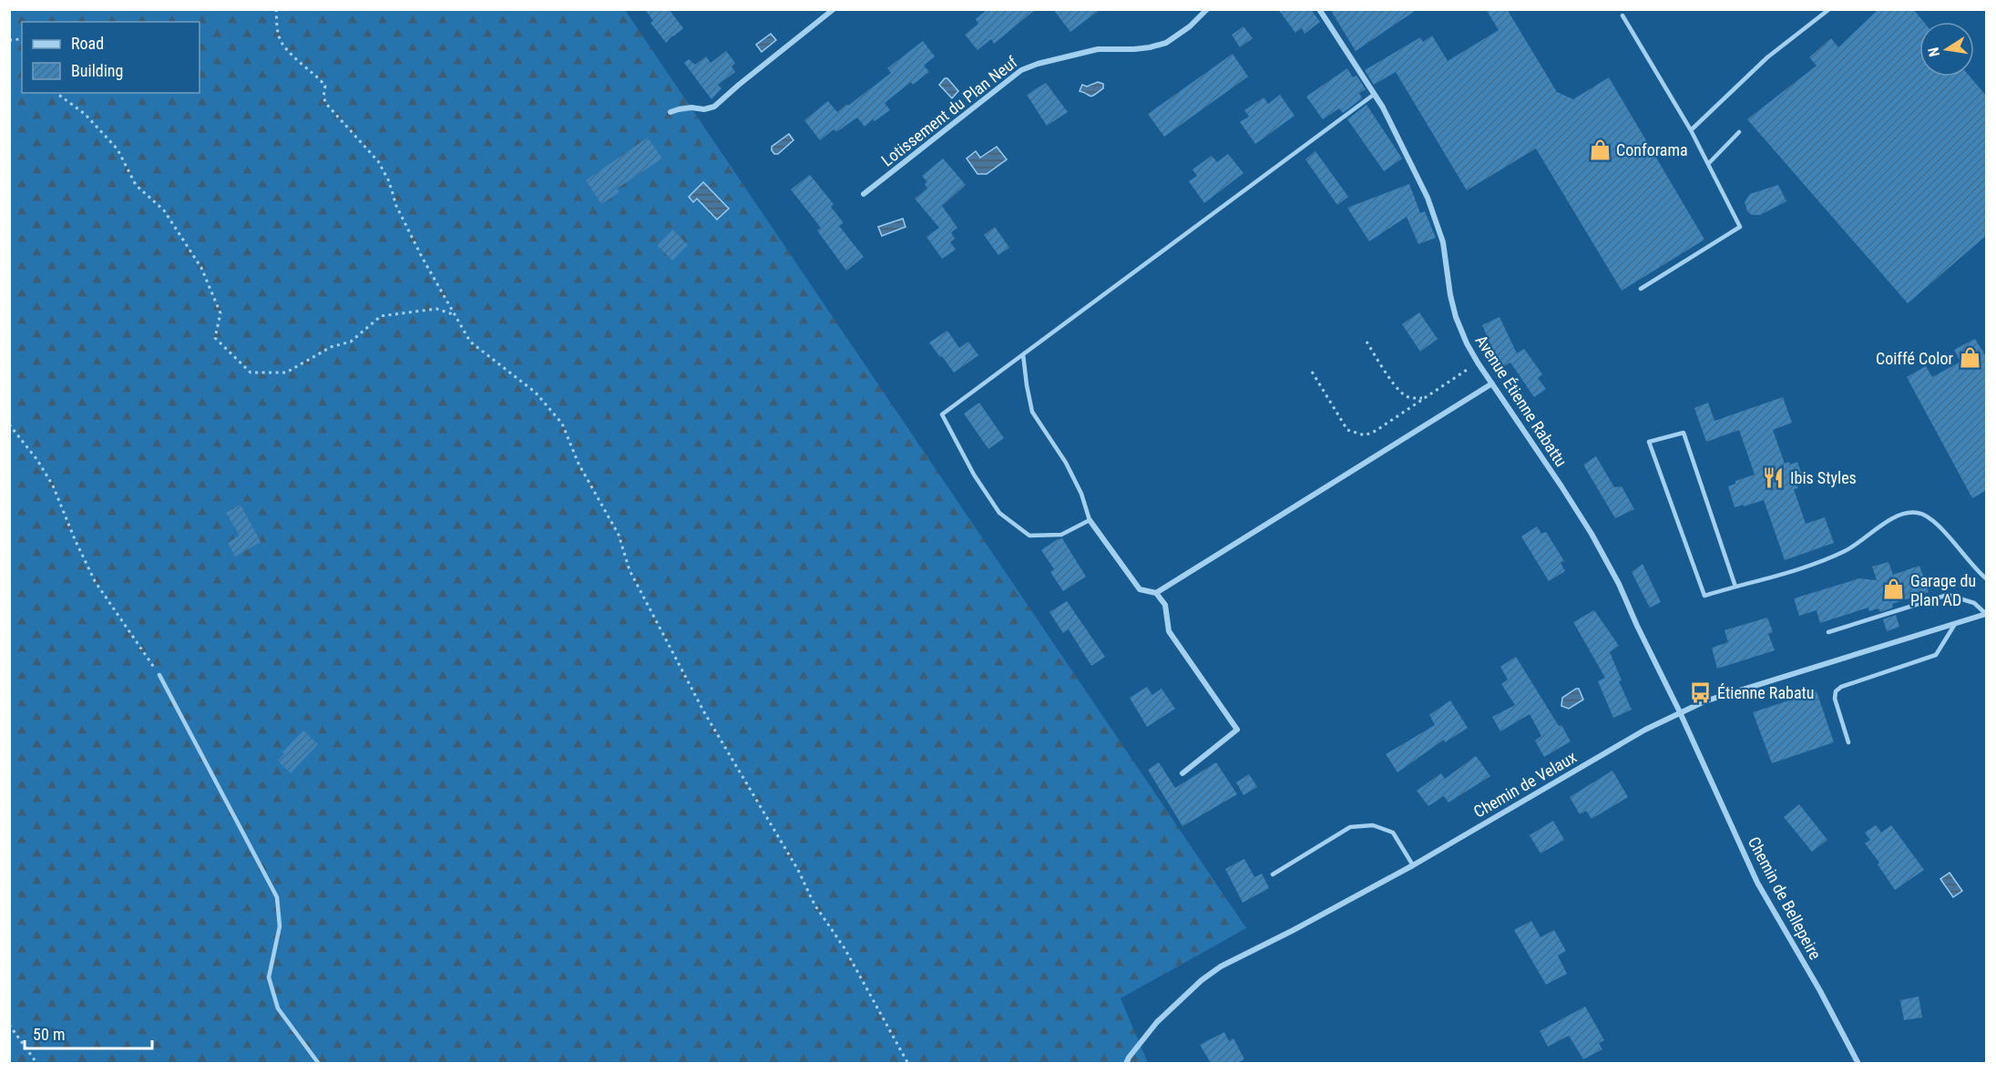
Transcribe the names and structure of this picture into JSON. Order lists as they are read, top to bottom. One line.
{"streets":{"street":["Lotissement du Plan Neuf","Avenue Étienne Rabattu","Chemin de Velaux","Chemin de Bellepeire"]},"crossings":[["Avenue Étienne Rabattu","Chemin de Velaux"],["Avenue Étienne Rabattu","Chemin de Bellepeire"],["Chemin de Velaux","Chemin de Bellepeire"]],"places":{"shop":["Conforama","Coiffé Color","Garage du Plan AD"],"restaurant":["Ibis Styles"],"bus stop":["Étienne Rabatu"]},"legend":["Road","Building"],"scale_bar":"50 m","north":"left"}
